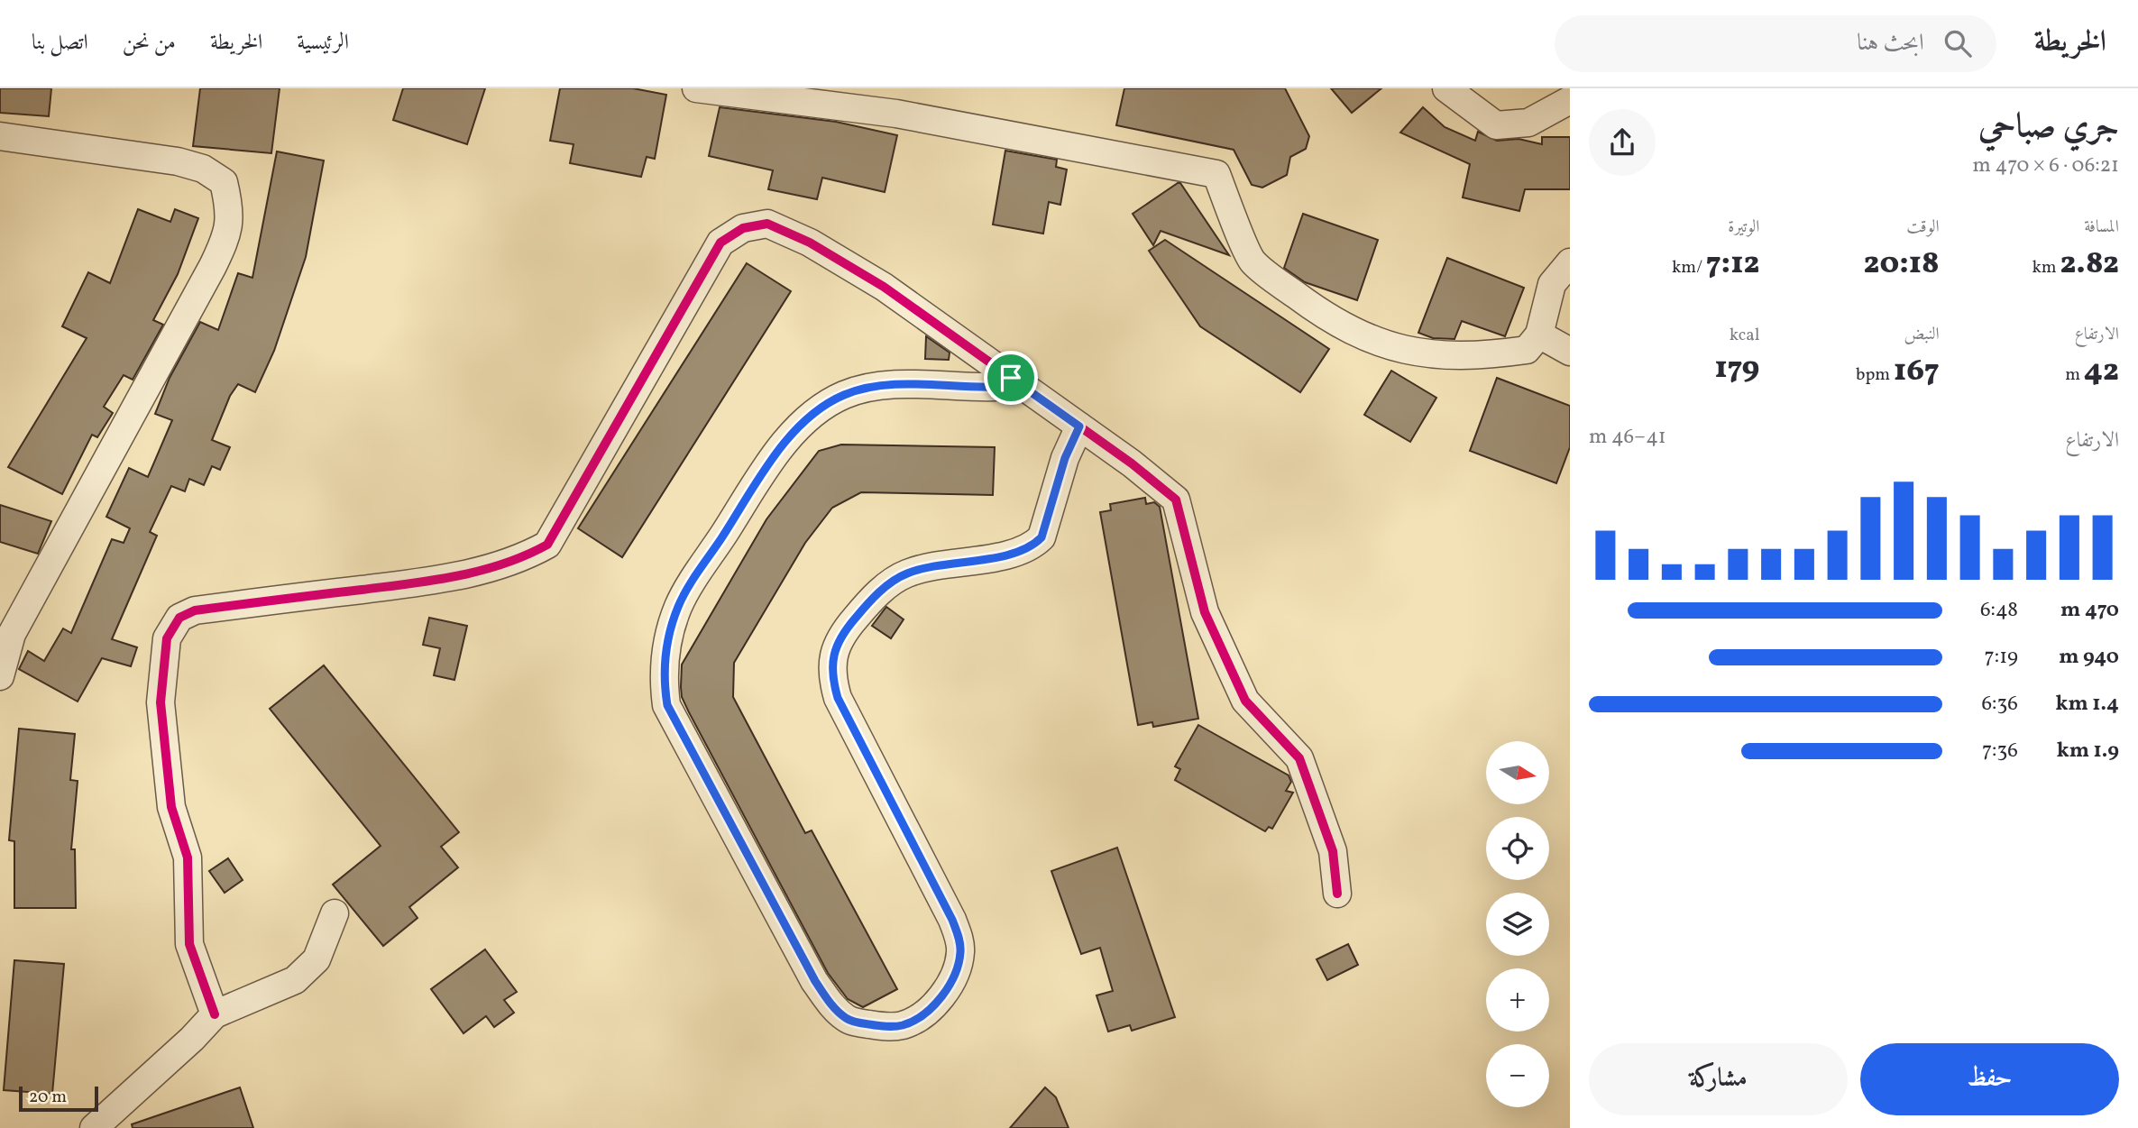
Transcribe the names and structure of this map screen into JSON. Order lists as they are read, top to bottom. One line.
{"scale_bar":"20 m","north":"right","page":{"header":"الخريطة","search":"ابحث هنا","nav":["الرئيسية","الخريطة","من نحن","اتصل بنا"],"heading":["جري صباحي","06:21 · 6 × 470 m"],"stats":[["المسافة","2.82 km"],["الوقت","20:18"],["الوتيرة","7:12 /km"],["الارتفاع","42 m"],["النبض","167 bpm"],["kcal","179"]],"chart":["الارتفاع","41–46 m"],"list":[{"name":"470 m","note":"6:48"},{"name":"940 m","note":"7:19"},{"name":"1.4 km","note":"6:36"},{"name":"1.9 km","note":"7:36"}],"map_buttons":["+","−"],"buttons":["حفظ","مشاركة"],"scale":"20 m"}}
